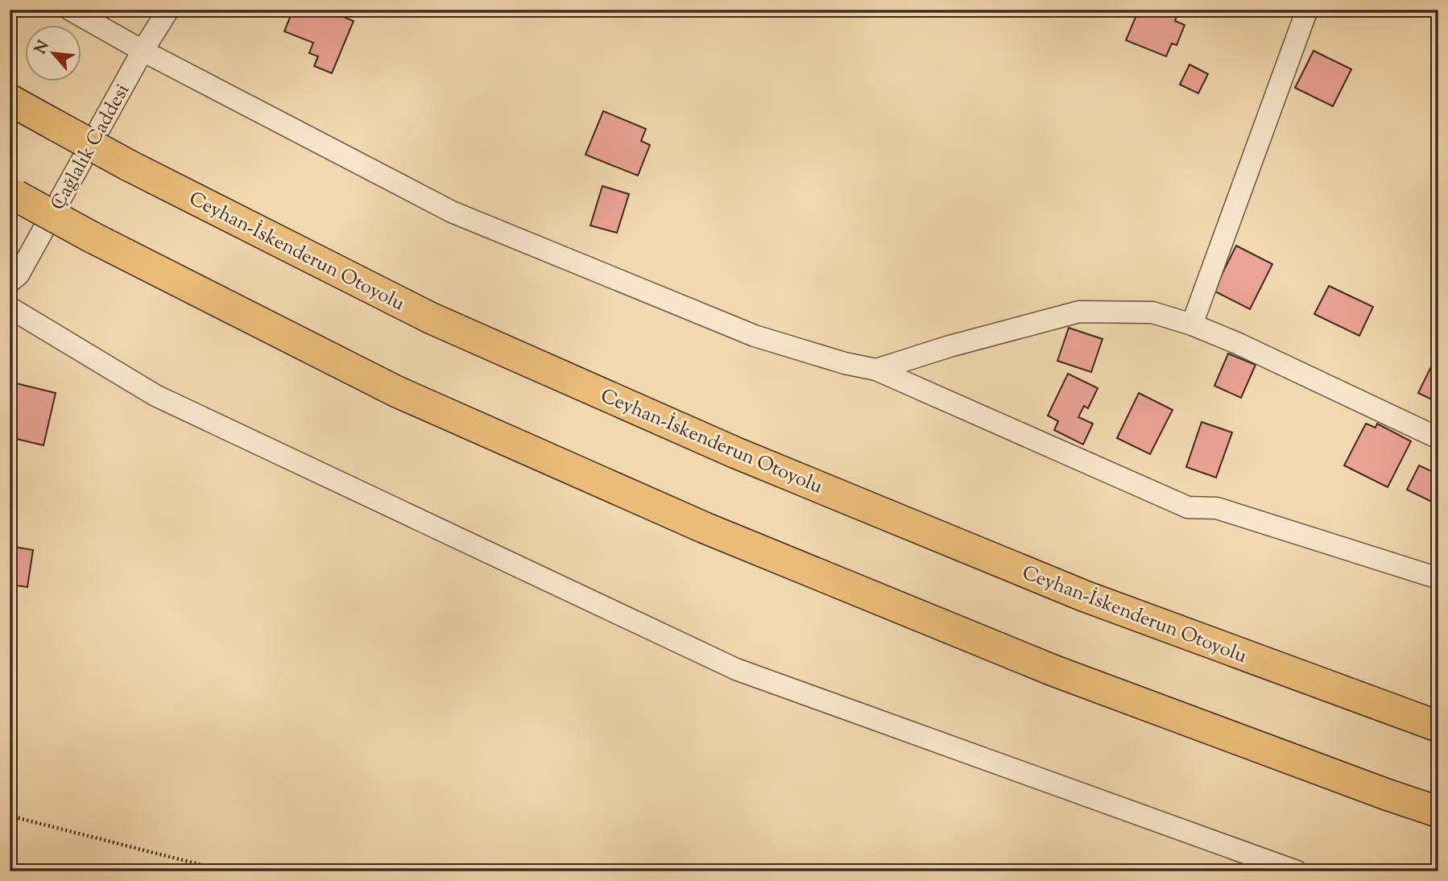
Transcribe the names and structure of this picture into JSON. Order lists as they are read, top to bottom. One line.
{"streets":{"highway":["Ceyhan-İskenderun Otoyolu"],"street":["Çağlalık Caddesi"]},"north":"top left"}
